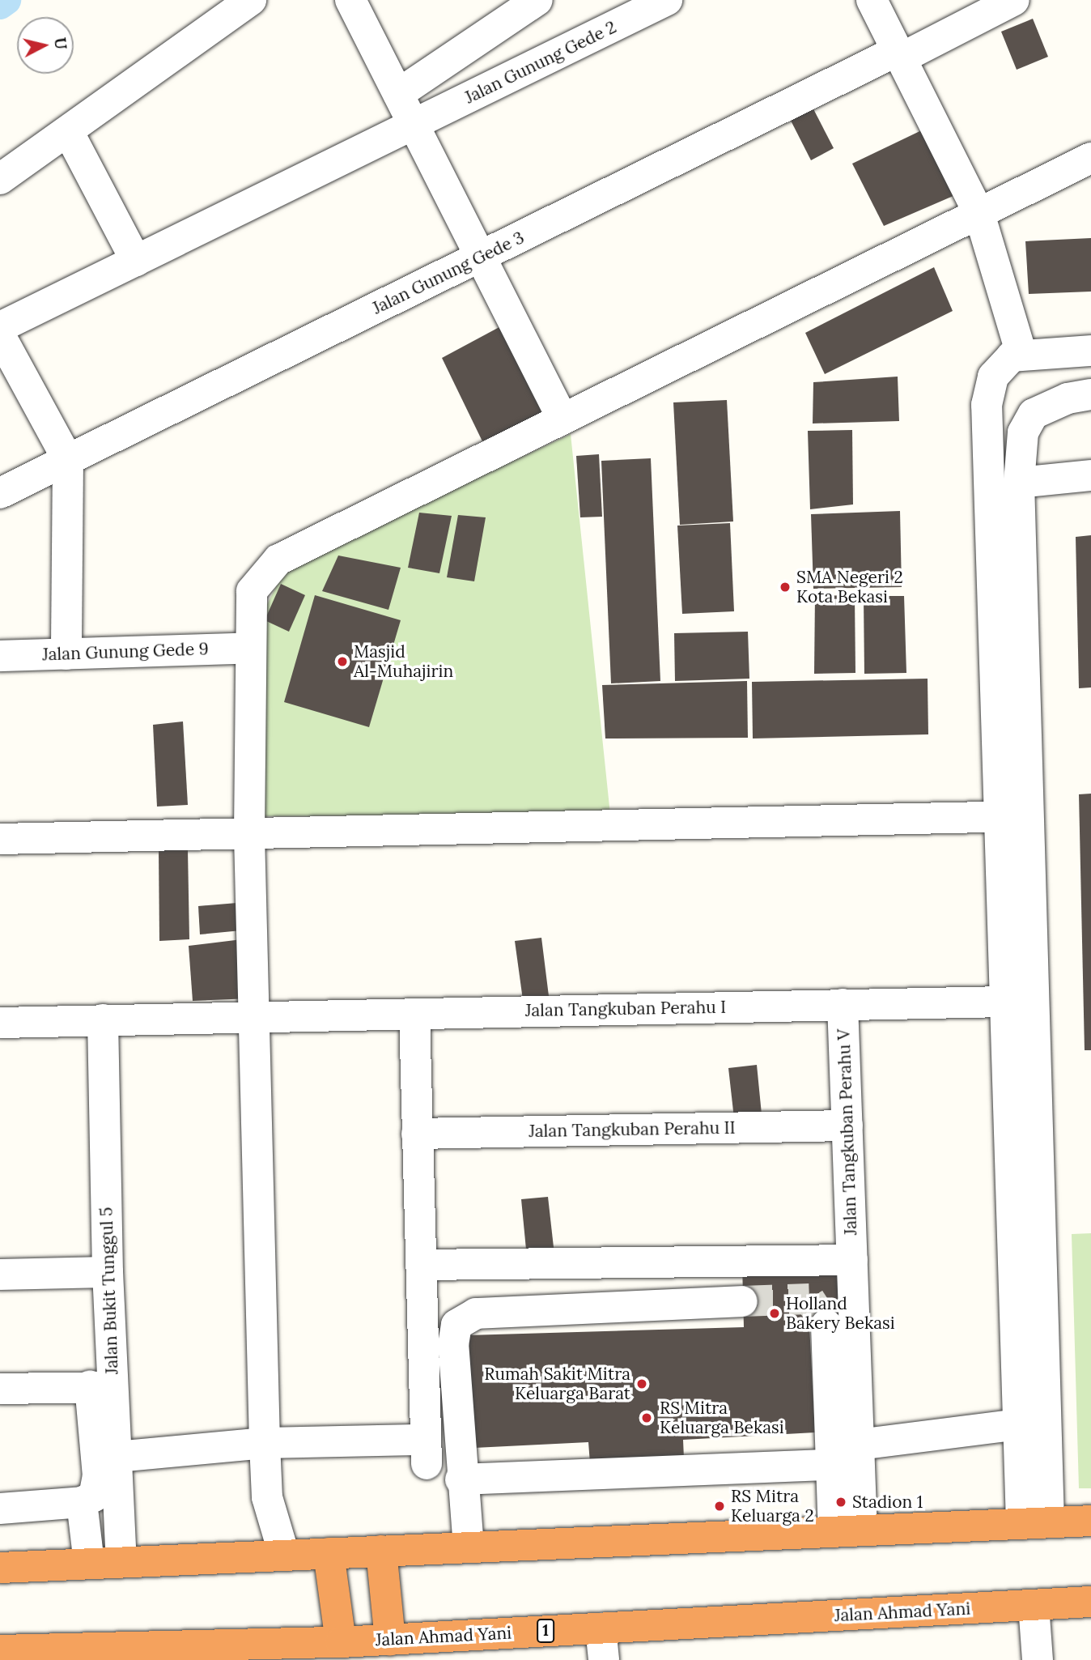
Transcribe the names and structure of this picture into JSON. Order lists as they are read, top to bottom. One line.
{"streets":{"highway":["Jalan Ahmad Yani","1"],"street":["Jalan Gunung Gede 2","Jalan Gunung Gede 3","Jalan Gunung Gede 9","Jalan Tangkuban Perahu I","Jalan Tangkuban Perahu II","Jalan Tangkuban Perahu V","Jalan Bukit Tunggul 5"]},"crossings":[["Jalan Tangkuban Perahu I","Jalan Tangkuban Perahu V"],["Jalan Tangkuban Perahu I","Jalan Bukit Tunggul 5"],["Jalan Tangkuban Perahu II","Jalan Tangkuban Perahu V"]],"places":["SMA Negeri 2 Kota Bekasi","Masjid Al-Muhajirin","Holland Bakery Bekasi","Rumah Sakit Mitra Keluarga Barat","RS Mitra Keluarga Bekasi","Stadion 1","RS Mitra Keluarga 2"],"north":"right"}
